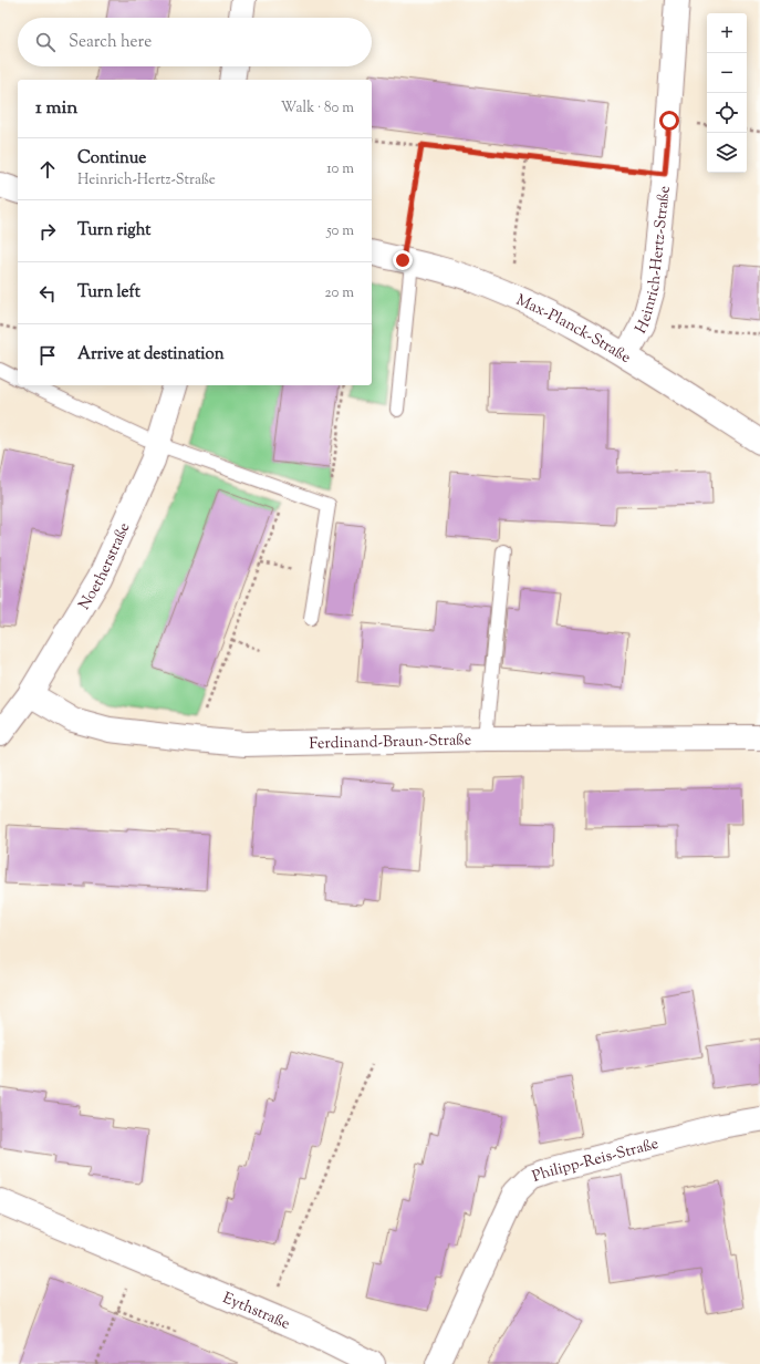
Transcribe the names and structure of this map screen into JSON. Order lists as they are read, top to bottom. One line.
{"streets":{"street":["Heinrich-Hertz-Straße","Max-Planck-Straße","Noetherstraße","Ferdinand-Braun-Straße","Philipp-Reis-Straße","Eythstraße"]},"crossings":[["Heinrich-Hertz-Straße","Max-Planck-Straße"],["Noetherstraße","Ferdinand-Braun-Straße"]],"page":{"map_buttons":["+","−"],"search":"Search here","heading":["1 min","Walk · 80 m"],"list":[["Continue","Heinrich-Hertz-Straße","10 m"],["Turn right","50 m"],["Turn left","20 m"],"Arrive at destination"]}}
